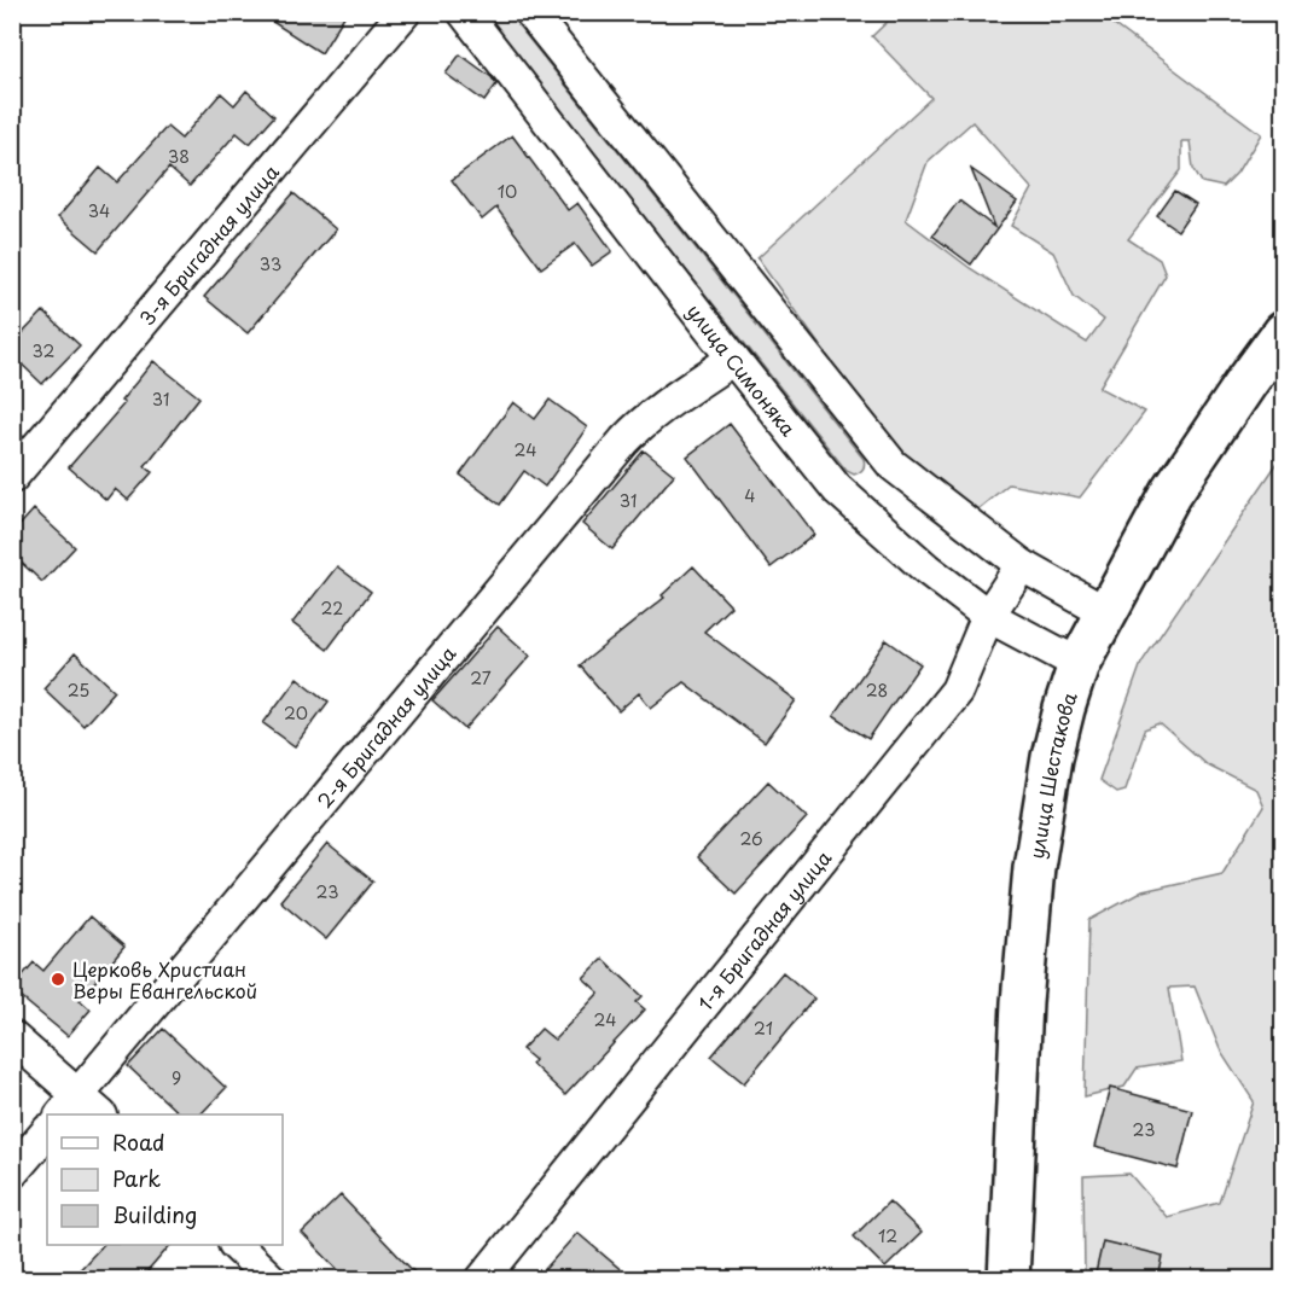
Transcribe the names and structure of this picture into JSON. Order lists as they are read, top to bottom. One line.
{"streets":{"main road":["улица Шестакова"],"street":["3-я Бригадная улица","улица Симоняка","2-я Бригадная улица","1-я Бригадная улица"]},"crossings":[["улица Симоняка","2-я Бригадная улица"],["улица Симоняка","улица Шестакова"],["улица Симоняка","1-я Бригадная улица"]],"places":["Церковь Христиан Веры Евангельской"],"house_numbers":["38","10","34","33","32","31","24","4","31","22","27","25","28","20","26","23","24","21","9","23","12"],"legend":["Road","Park","Building"]}
